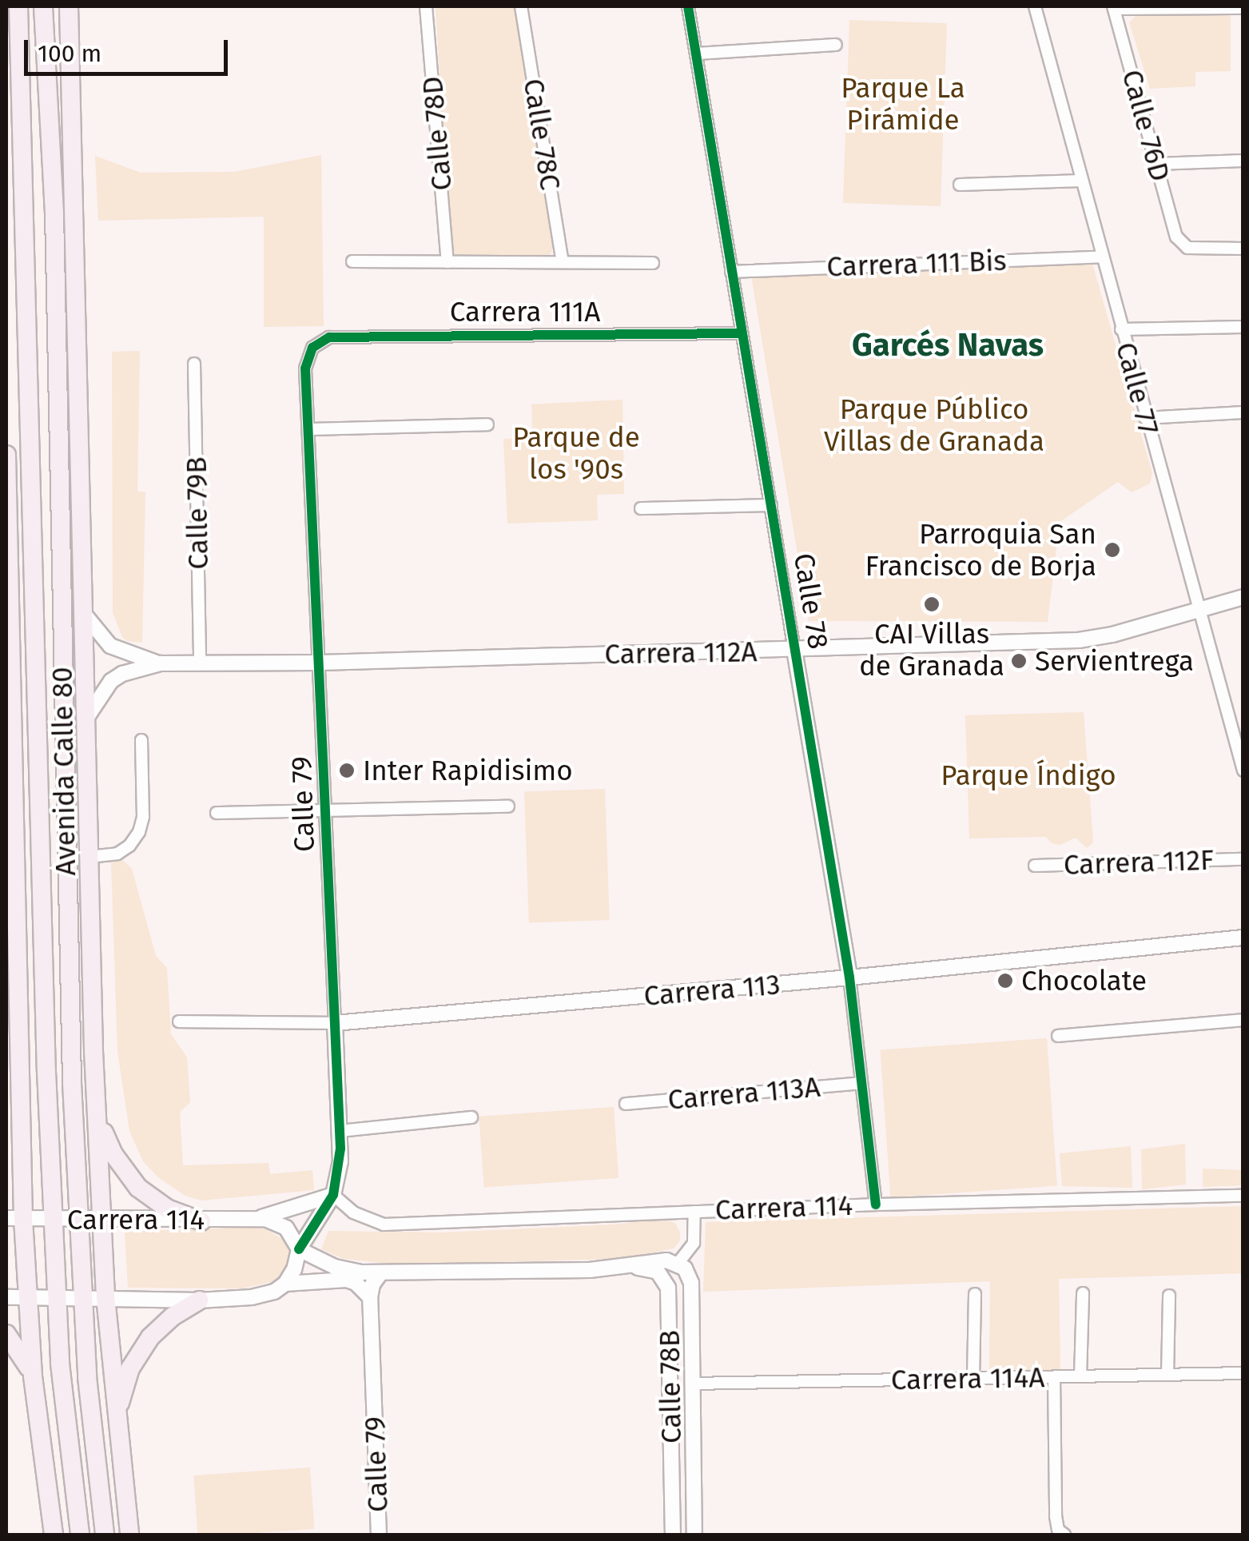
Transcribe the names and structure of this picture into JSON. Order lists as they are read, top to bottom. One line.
{"streets":{"highway":["Avenida Calle 80"],"street":["Calle 76D","Calle 78D","Calle 78C","Carrera 111 Bis","Carrera 111A","Calle 77","Calle 79B","Calle 78","Carrera 112A","Calle 79","Carrera 112F","Carrera 113","Carrera 113A","Carrera 114","Carrera 114A","Calle 78B"]},"crossings":[["Carrera 111 Bis","Calle 77"],["Carrera 111 Bis","Calle 78"],["Carrera 111A","Calle 78"],["Carrera 111A","Calle 79"],["Calle 77","Carrera 112A"],["Calle 79B","Carrera 112A"],["Calle 78","Carrera 112A"],["Calle 78","Carrera 113"],["Calle 78","Carrera 113A"],["Calle 78","Carrera 114"],["Carrera 112A","Avenida Calle 80"],["Carrera 112A","Calle 79"],["Avenida Calle 80","Carrera 114"],["Calle 79","Carrera 113"],["Calle 79","Carrera 114"],["Carrera 114A","Calle 78B"]],"districts":["Garcés Navas"],"parks":["Parque La Pirámide","Parque Público Villas de Granada","Parque de los '90s","Parque Índigo"],"places":["Parroquia San Francisco de Borja","CAI Villas de Granada","Servientrega","Inter Rapidisimo","Chocolate"],"scale_bar":"100 m"}
